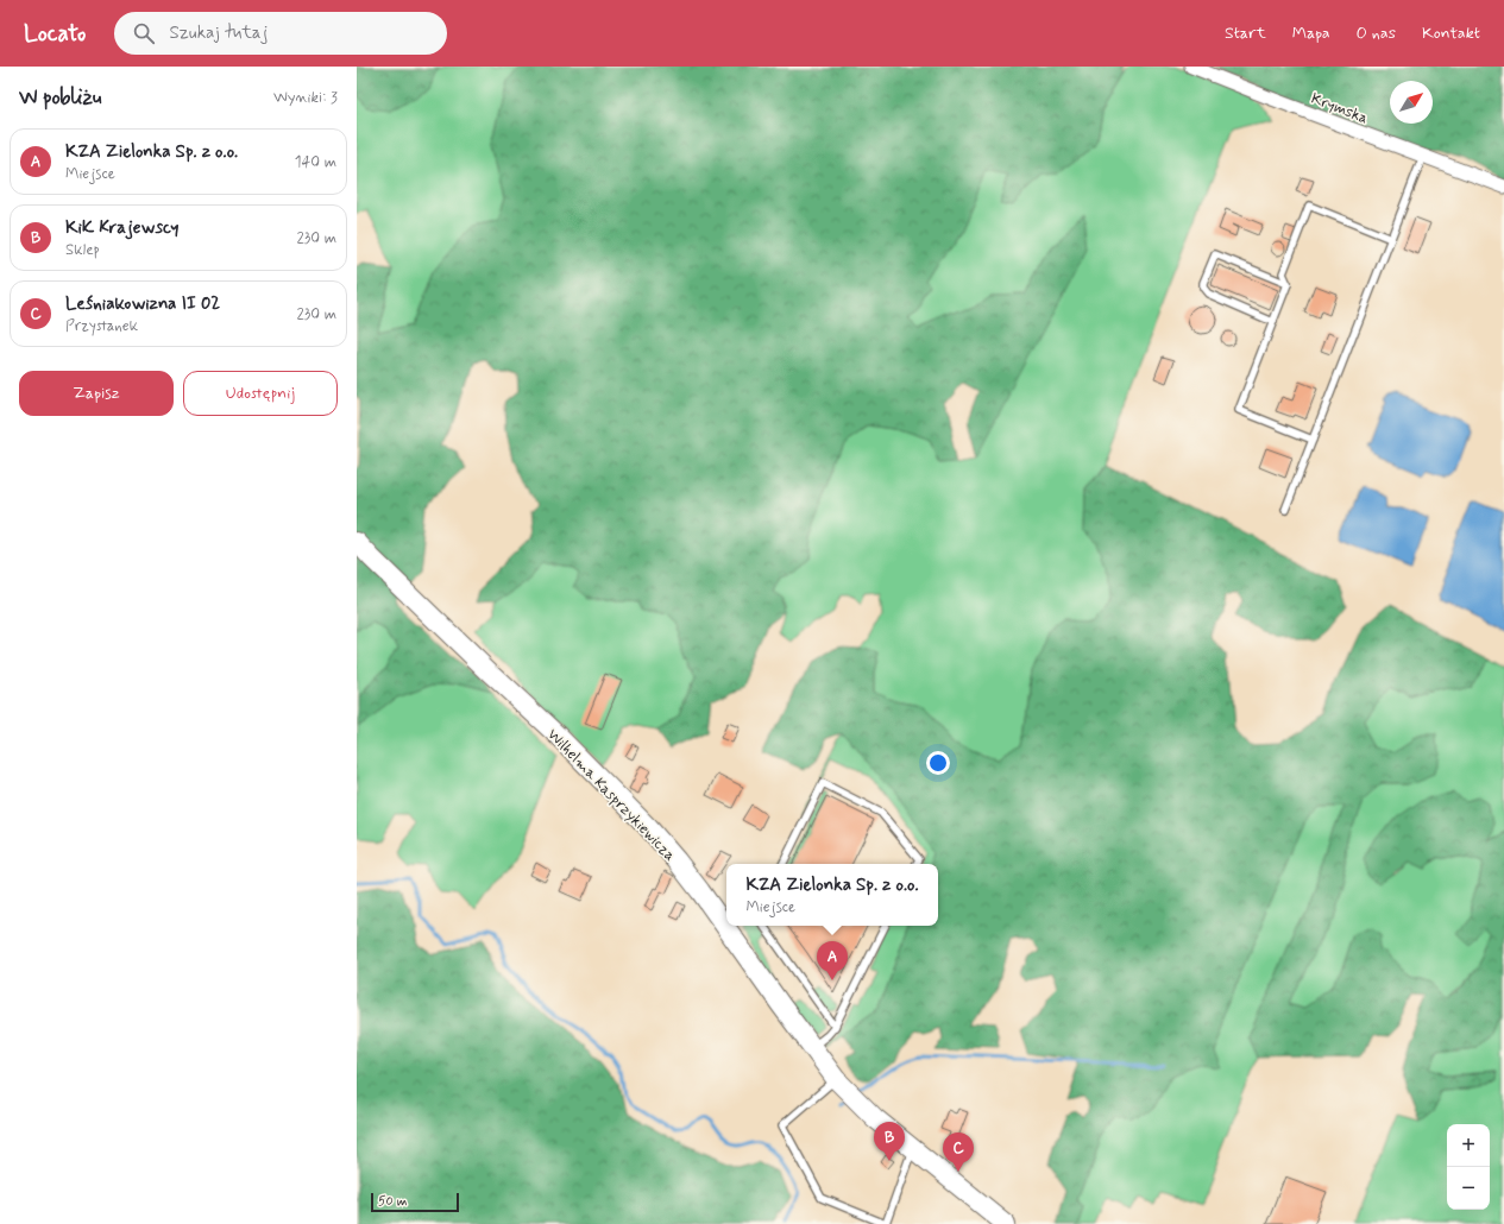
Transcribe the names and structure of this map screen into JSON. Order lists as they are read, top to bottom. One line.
{"streets":{"street":["Krymska","Wilhelma Kasprzykiewicza"]},"scale_bar":"50 m","north":"top right","page":{"header":"Locato","search":"Szukaj tutaj","nav":["Start","Mapa","O nas","Kontakt"],"heading":["W pobliżu","Wyniki: 3"],"list":[{"mark":"A","name":"KZA Zielonka Sp. z o.o.","note":"Miejsce","value":"140 m"},{"mark":"B","name":"KiK Krajewscy","note":"Sklep","value":"230 m"},{"mark":"C","name":"Leśniakowizna II 02","note":"Przystanek","value":"230 m"}],"buttons":["Zapisz","Udostępnij"],"popup":["KZA Zielonka Sp. z o.o.","Miejsce"],"pins":["A","B","C"],"map_buttons":["+","−"],"scale":"50 m"}}
